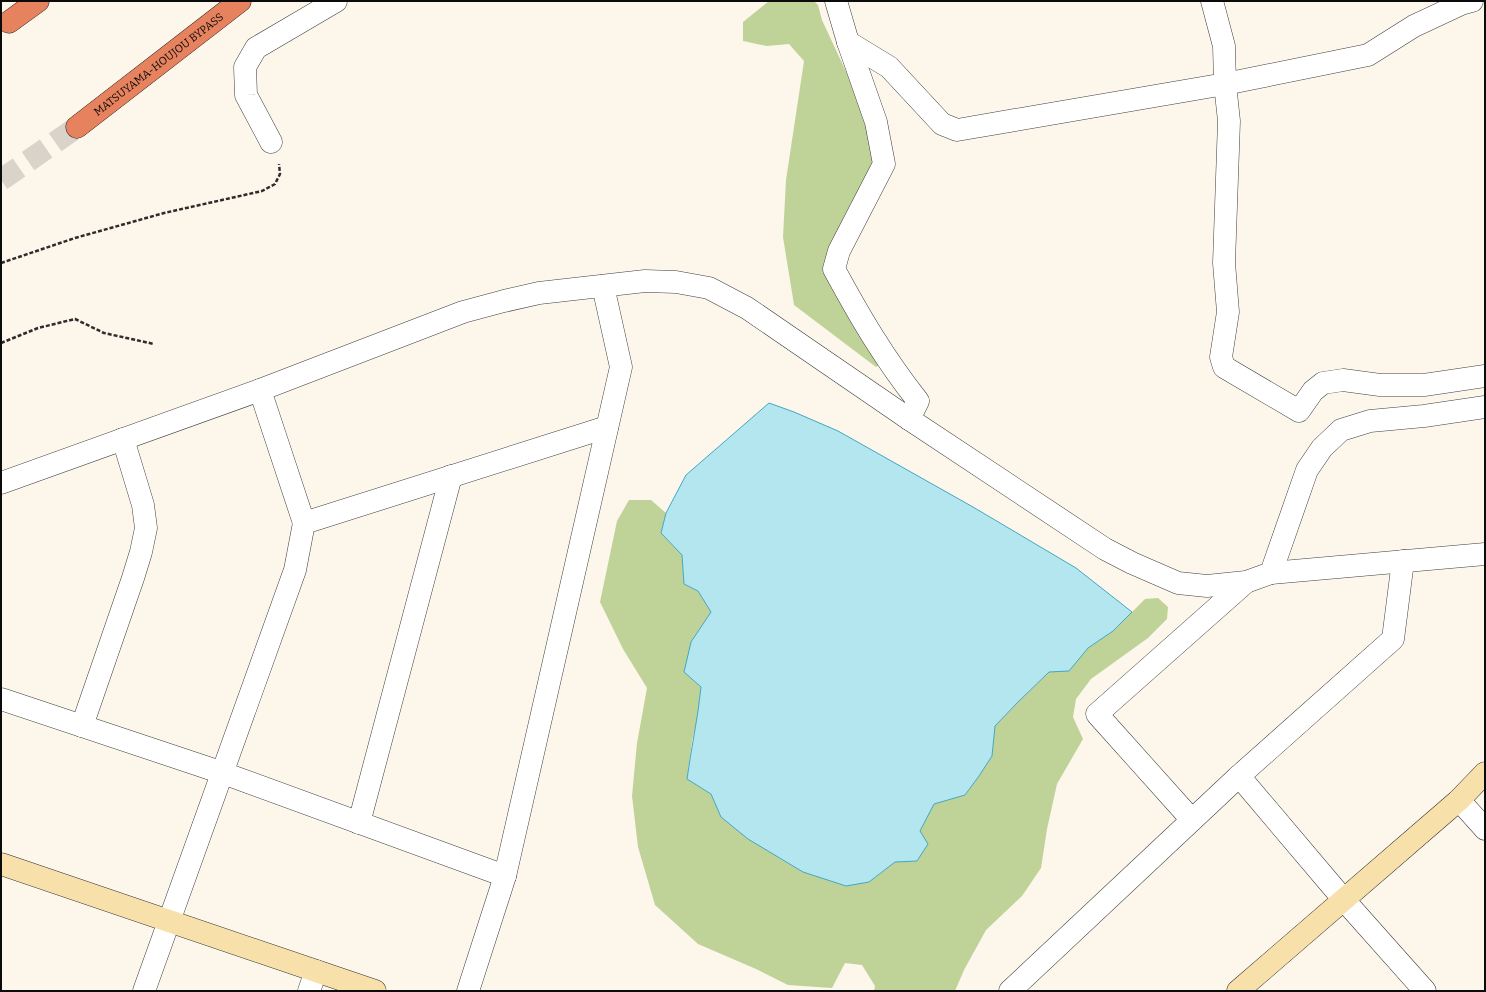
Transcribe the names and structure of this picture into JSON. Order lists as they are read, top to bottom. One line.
{"streets":{"highway":["MATSUYAMA-HOUJOU BYPASS"]}}
